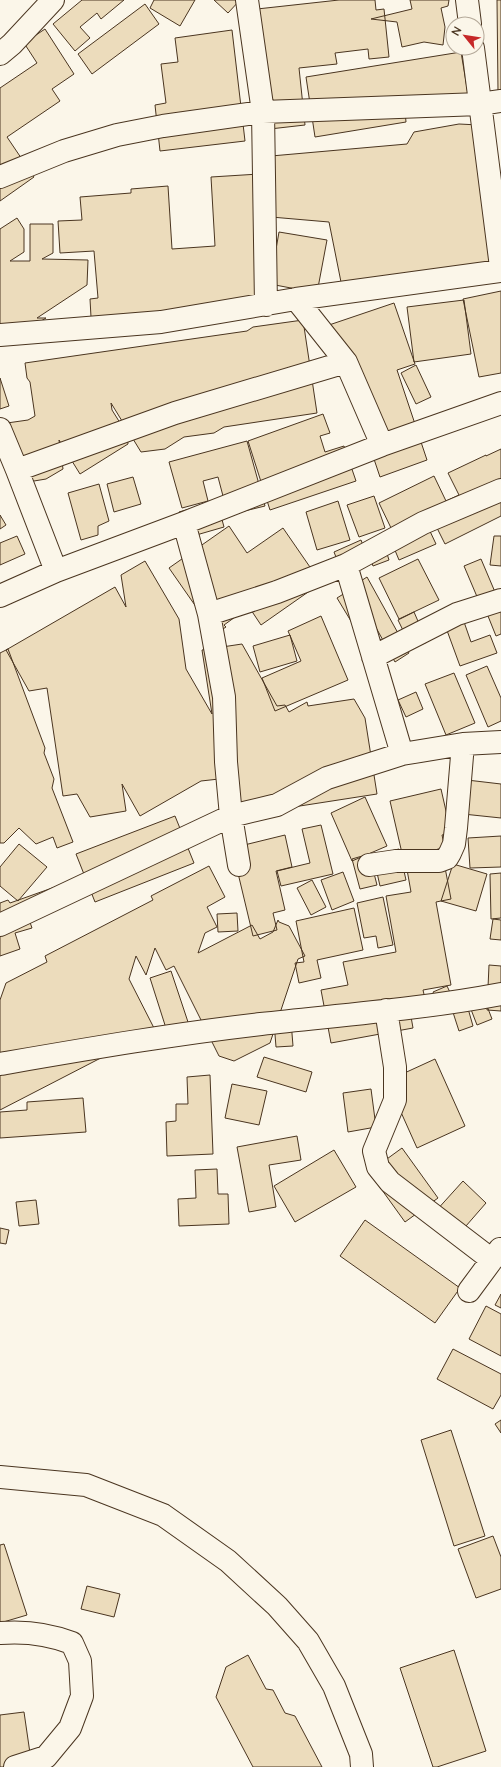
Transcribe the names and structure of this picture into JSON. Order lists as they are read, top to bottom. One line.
{"north":"top left"}
